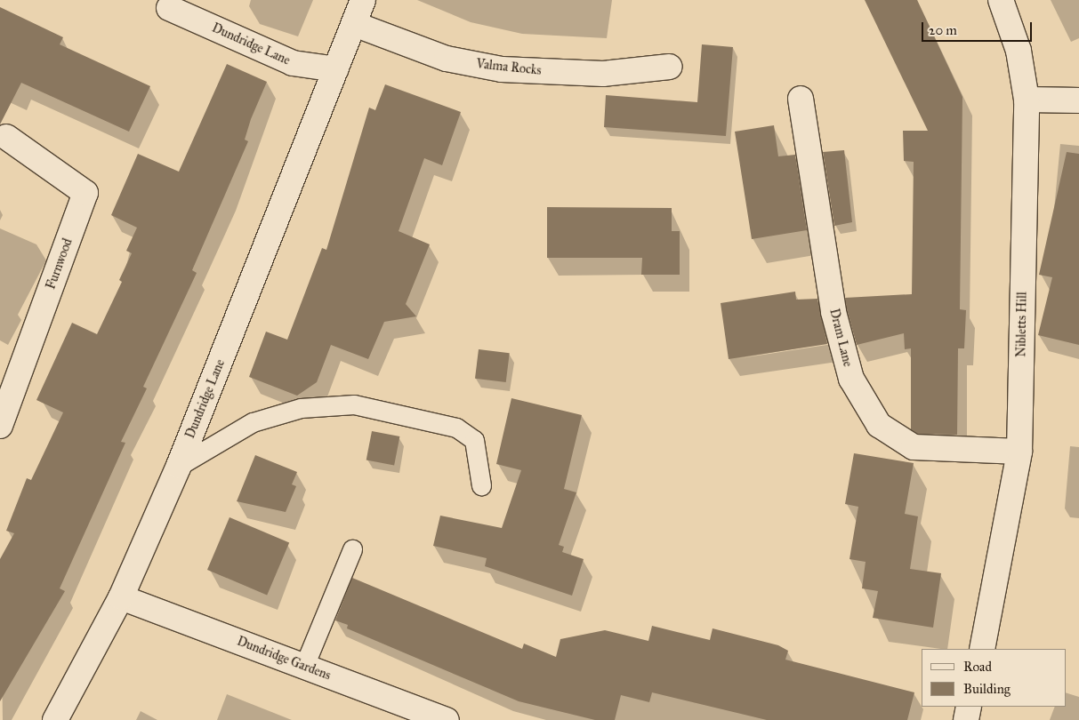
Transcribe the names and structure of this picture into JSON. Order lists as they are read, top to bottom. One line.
{"streets":{"street":["Dundridge Lane","Valma Rocks","Furnwood","Nibletts Hill","Dram Lane","Dundridge Gardens"]},"crossings":[["Dundridge Lane","Valma Rocks"],["Dundridge Lane","Dundridge Gardens"],["Nibletts Hill","Dram Lane"]],"legend":["Road","Building"],"scale_bar":"20 m"}
